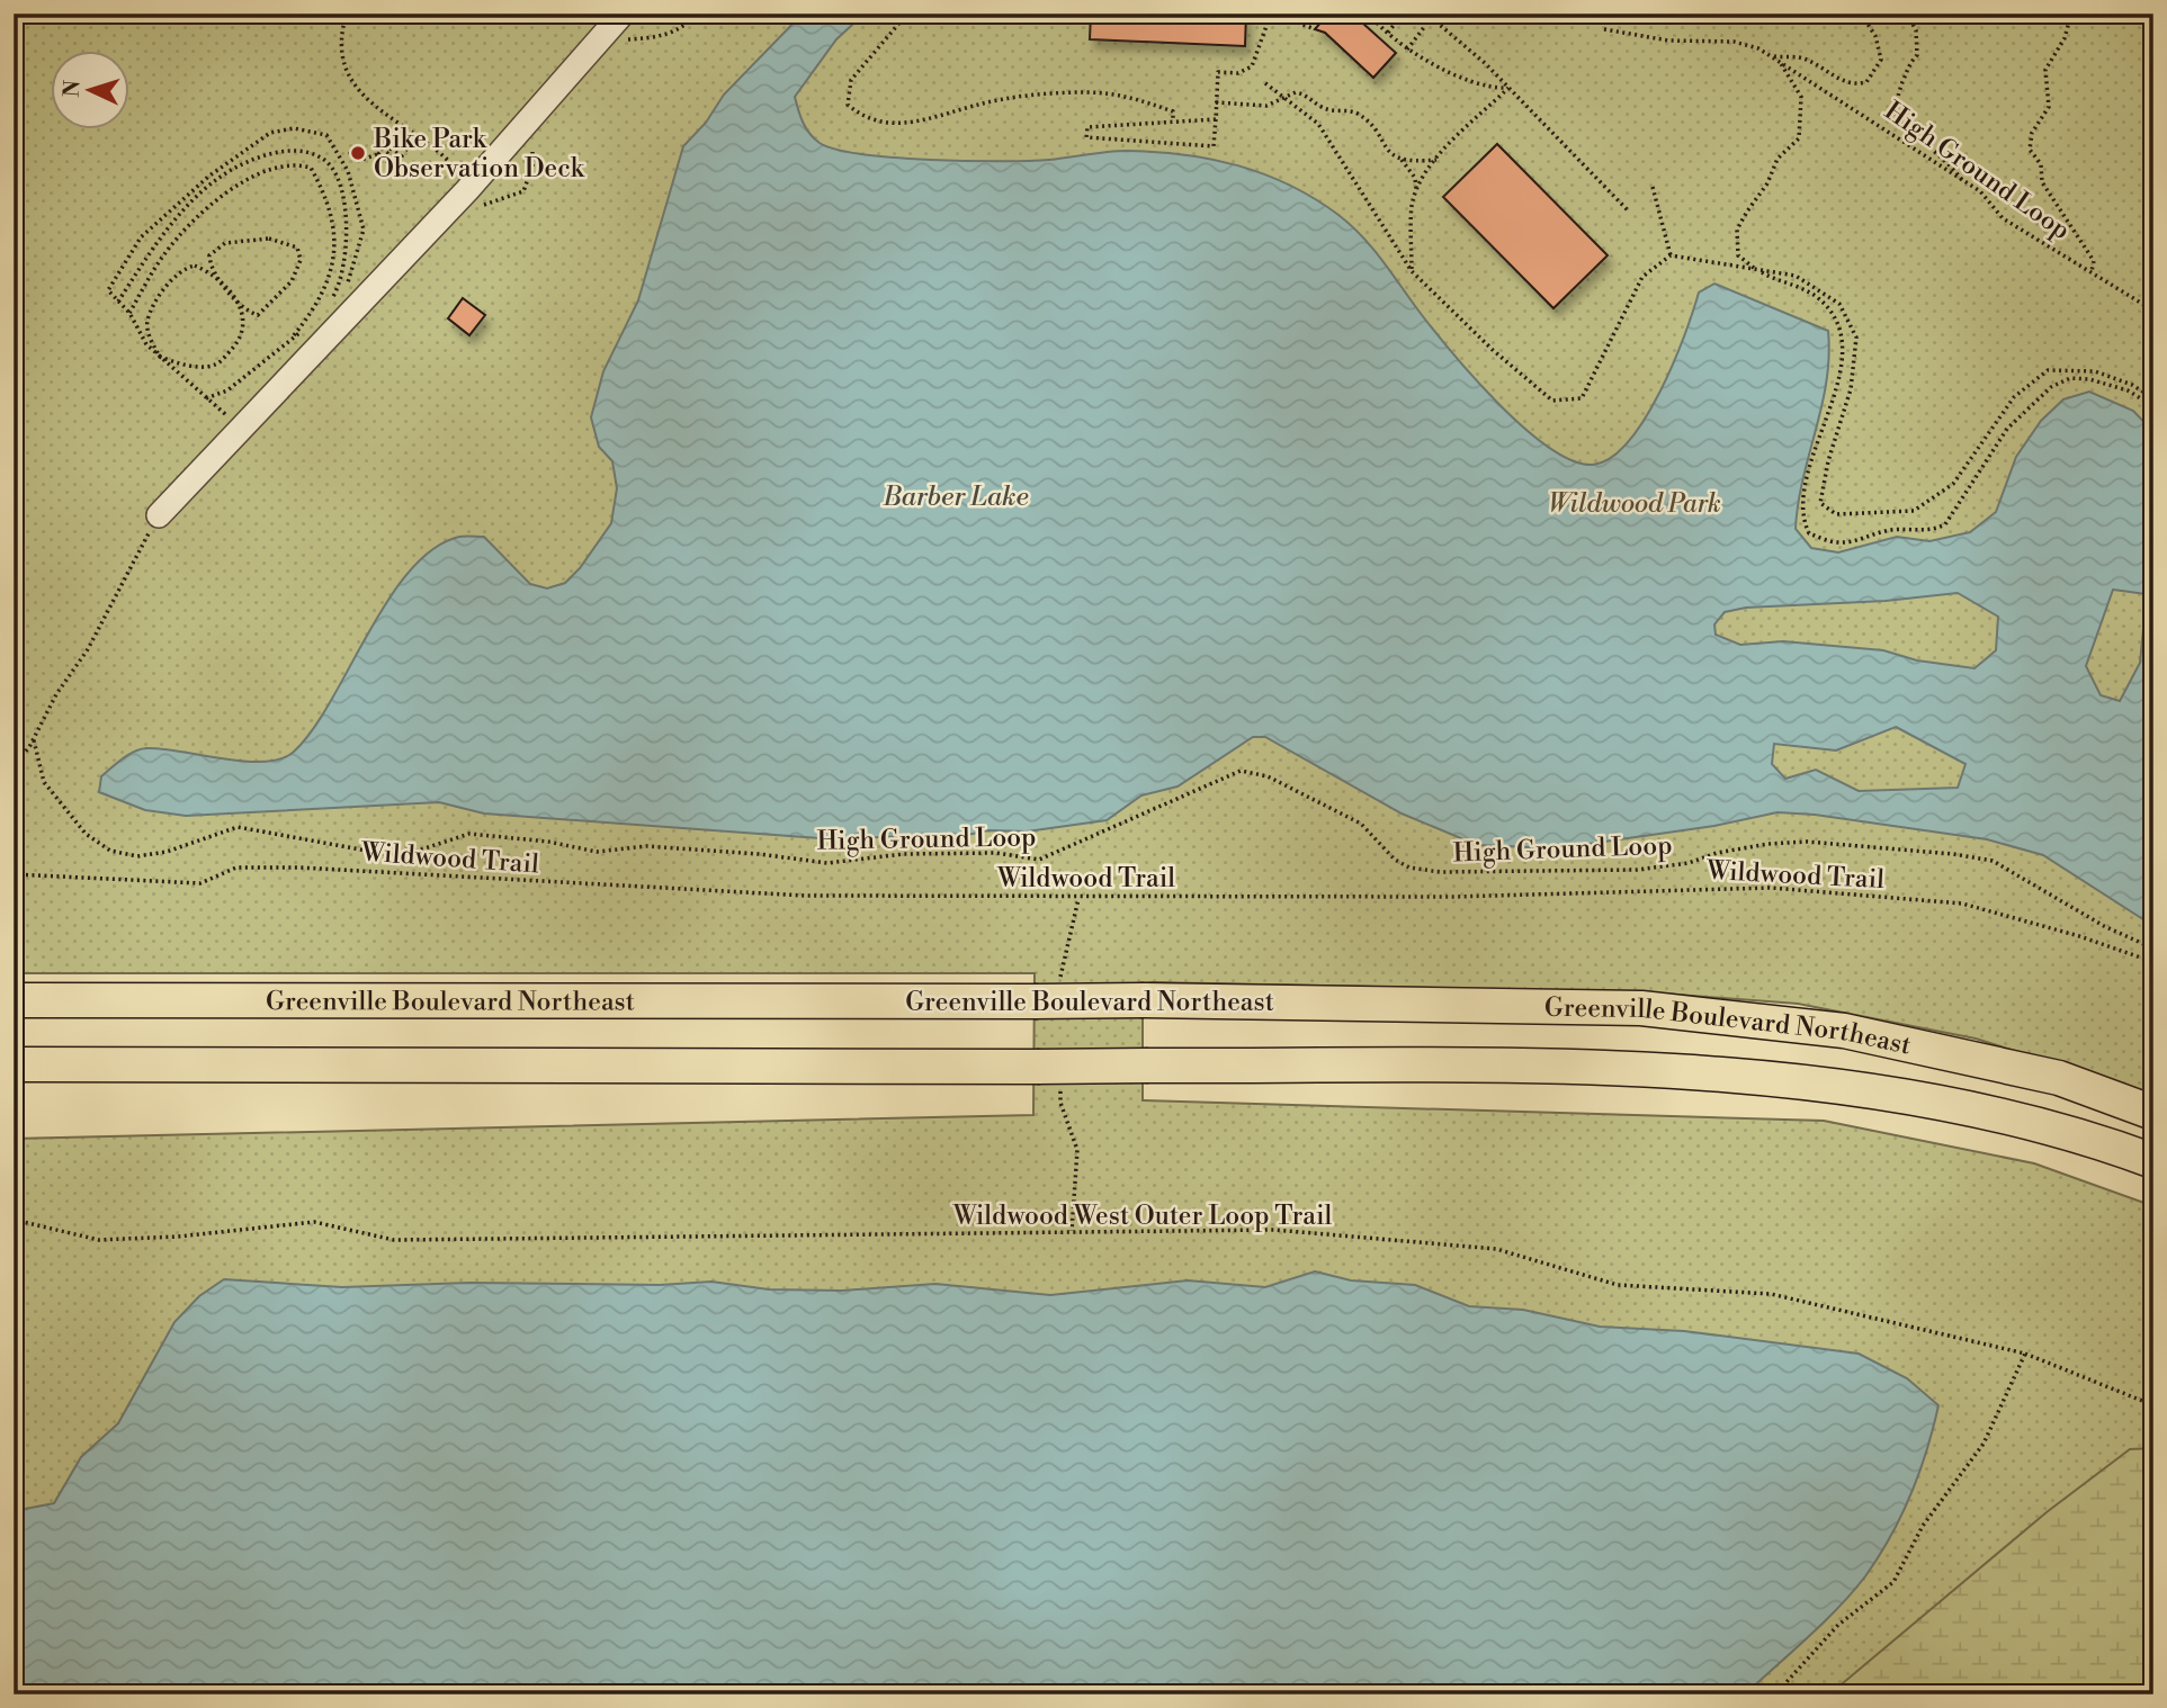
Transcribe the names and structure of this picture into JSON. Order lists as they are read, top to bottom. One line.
{"streets":{"highway":["Greenville Boulevard Northeast"],"path":["High Ground Loop","Wildwood Trail","Wildwood West Outer Loop Trail"]},"water":["Barber Lake"],"parks":["Wildwood Park"],"places":["Bike Park Observation Deck"],"north":"left"}
